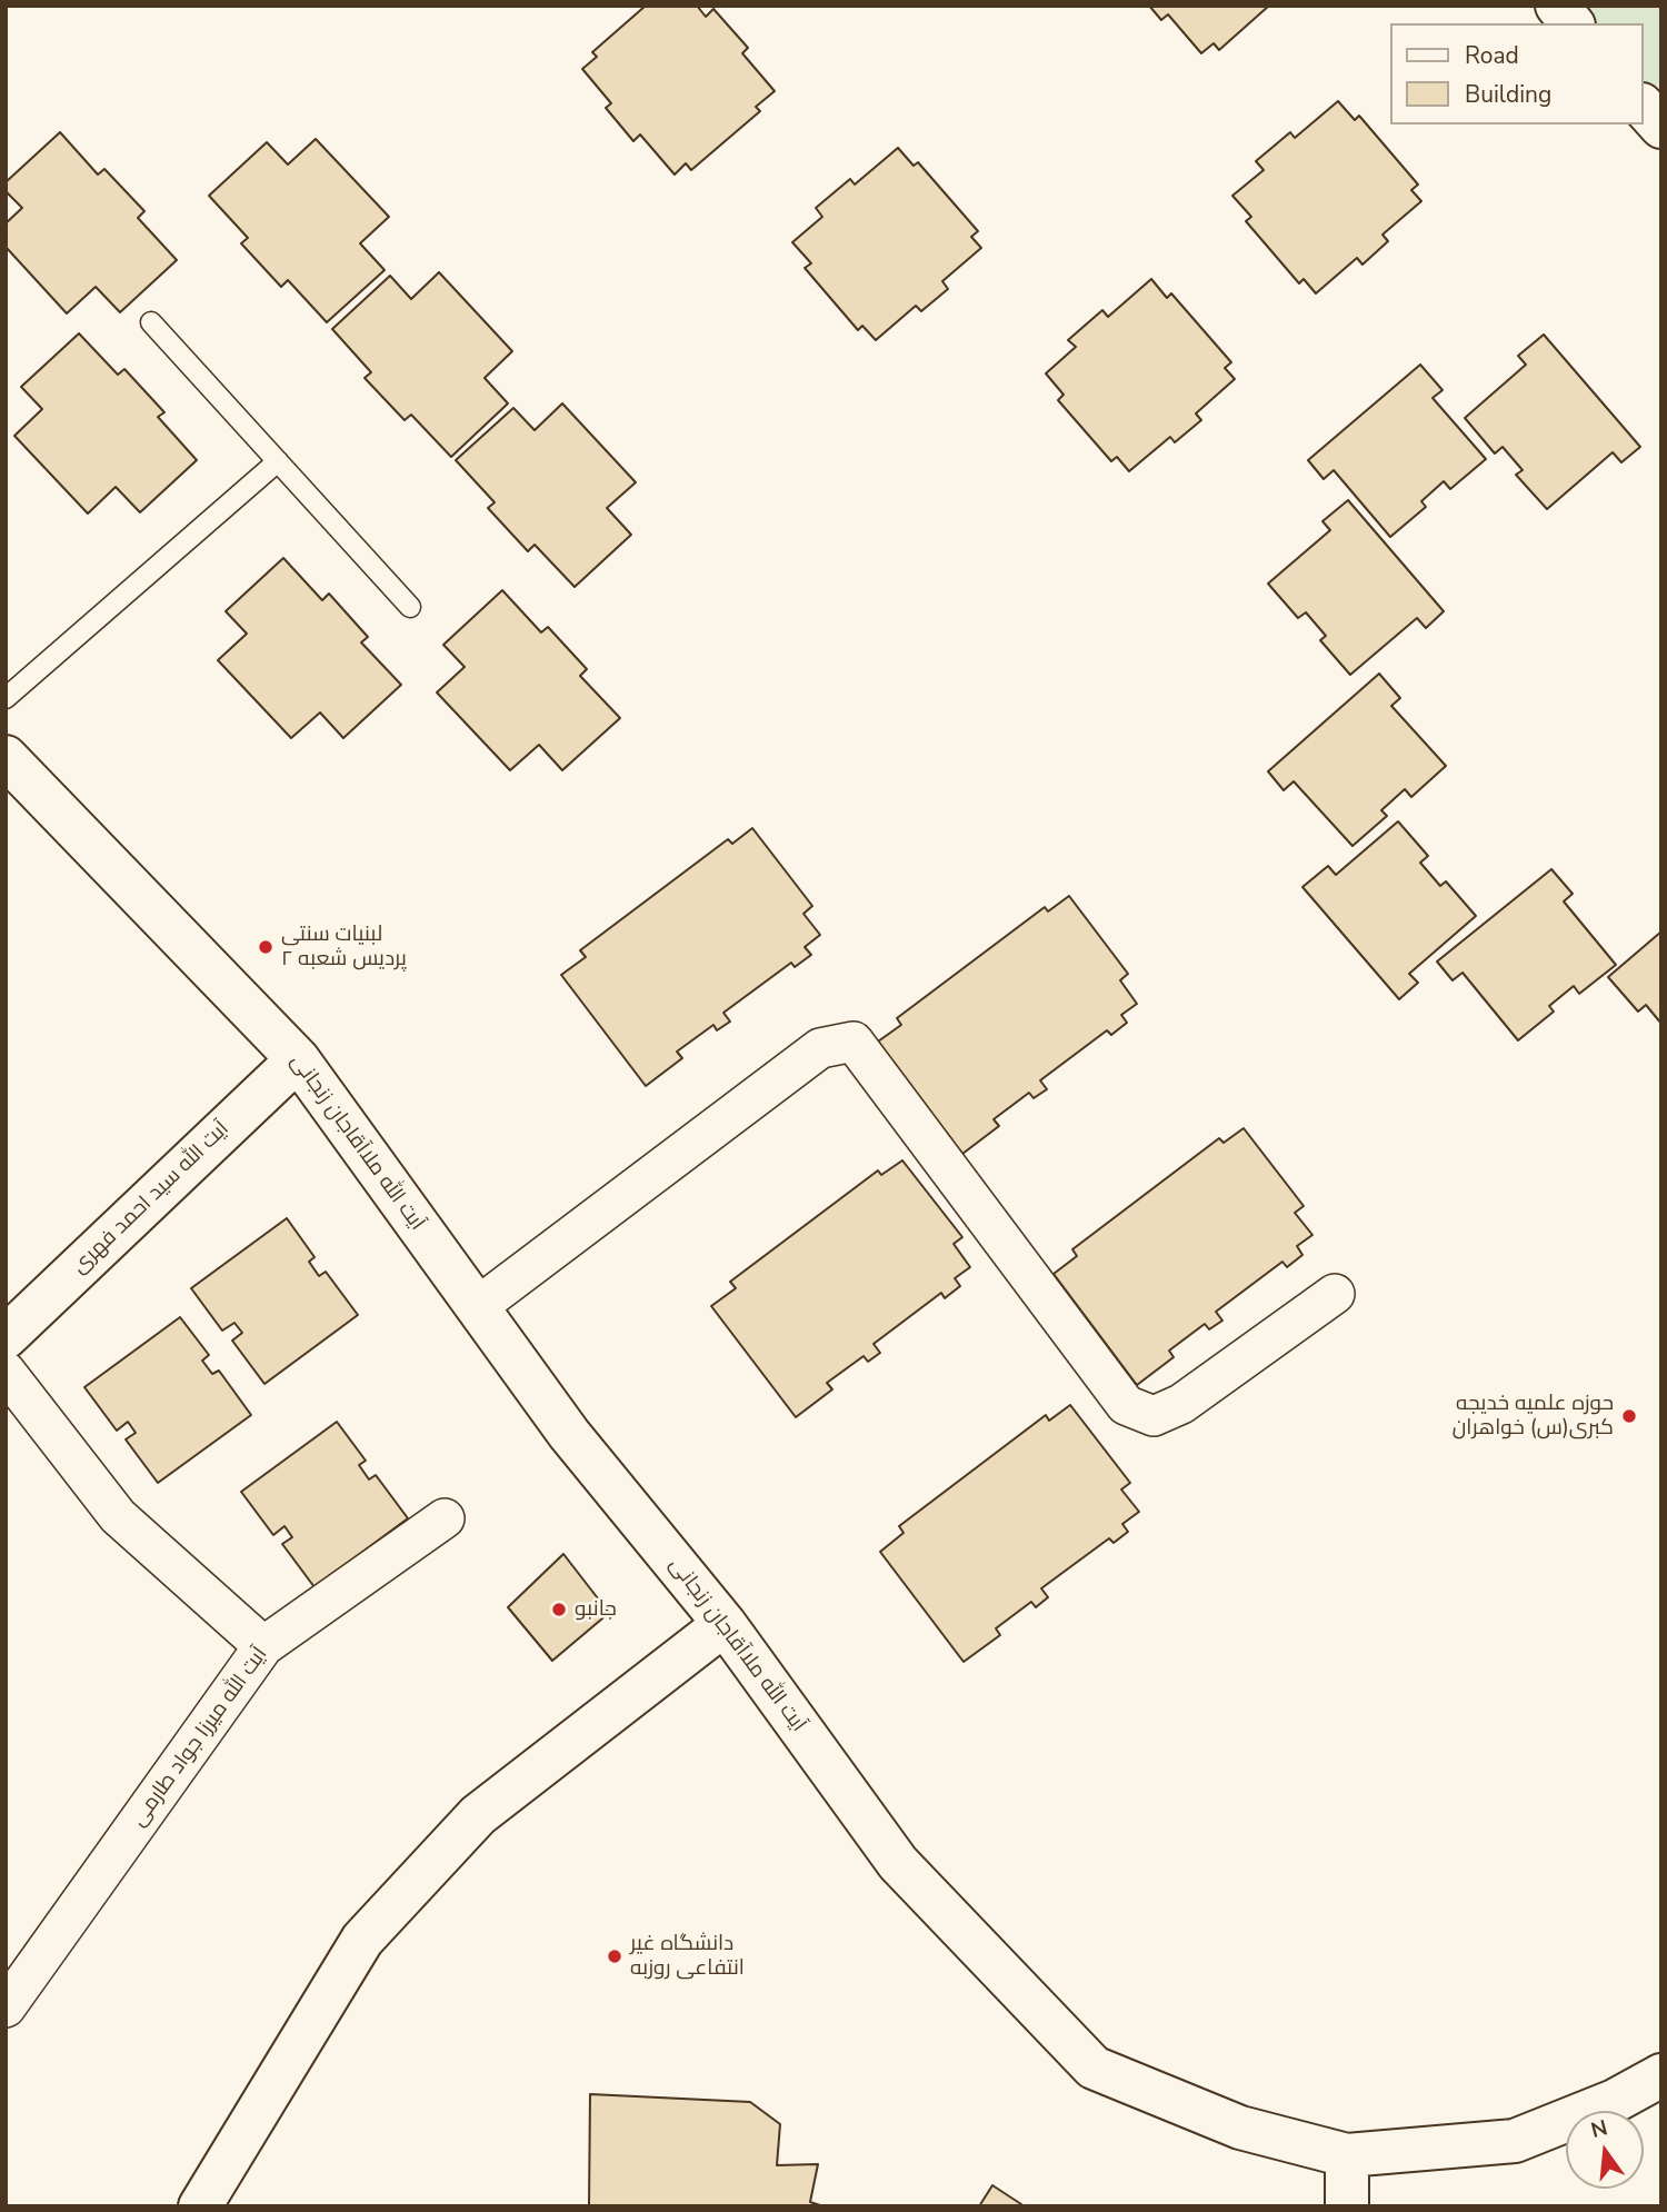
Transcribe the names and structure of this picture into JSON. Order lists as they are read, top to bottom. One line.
{"streets":{"main road":["آیت الله ملاآقاجان زنجانی","آیت الله سید احمد فهری"],"street":["آیت الله میرزا جواد طارمی"]},"crossings":[["آیت الله ملاآقاجان زنجانی","آیت الله سید احمد فهری"]],"places":["لبنیات سنتی پردیس شعبه ۲","حوزه علمیه خدیجه کبری(س) خواهران","جانبو","دانشگاه غیر انتفاعی روزبه"],"legend":["Road","Building"],"north":"top"}
